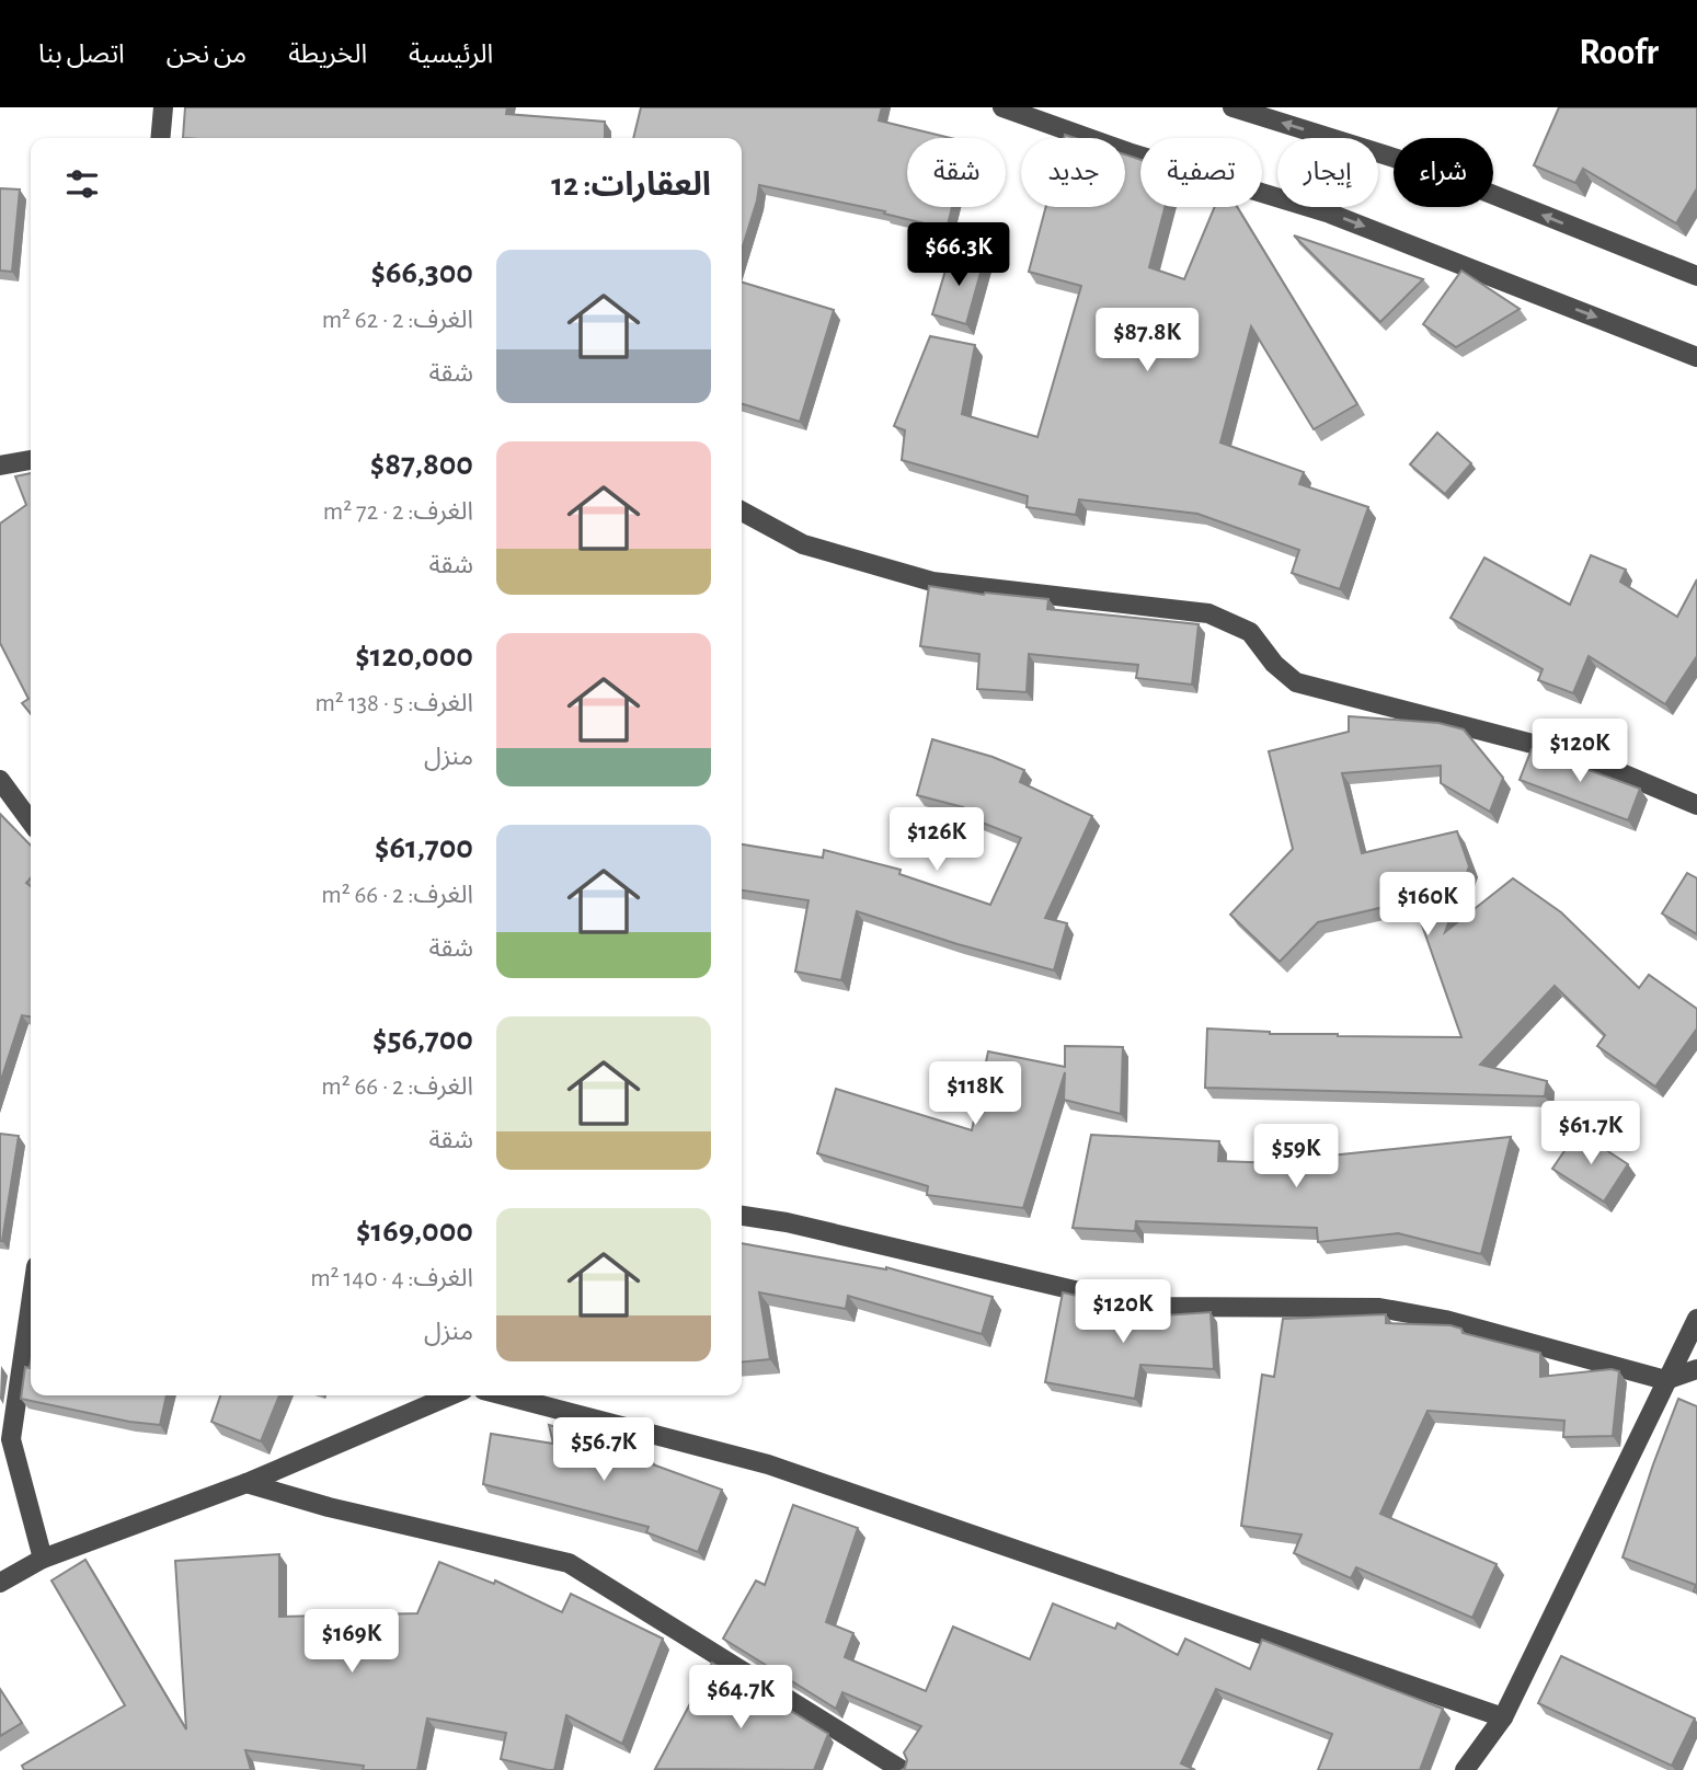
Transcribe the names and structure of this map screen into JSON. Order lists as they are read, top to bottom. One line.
{"page":{"header":"Roofr","nav":["الرئيسية","الخريطة","من نحن","اتصل بنا"],"chip":["شراء","إيجار","تصفية","جديد","شقة"],"heading":"العقارات: 12","price":["$66.3K","$87.8K","$120K","$126K","$160K","$118K","$61.7K","$59K","$120K","$56.7K","$169K","$64.7K"],"list":[{"name":"$66,300","note":"الغرف: 2 · 62 m² · شقة"},{"name":"$87,800","note":"الغرف: 2 · 72 m² · شقة"},{"name":"$120,000","note":"الغرف: 5 · 138 m² · منزل"},{"name":"$61,700","note":"الغرف: 2 · 66 m² · شقة"},{"name":"$56,700","note":"الغرف: 2 · 66 m² · شقة"},{"name":"$169,000","note":"الغرف: 4 · 140 m² · منزل"}]}}
